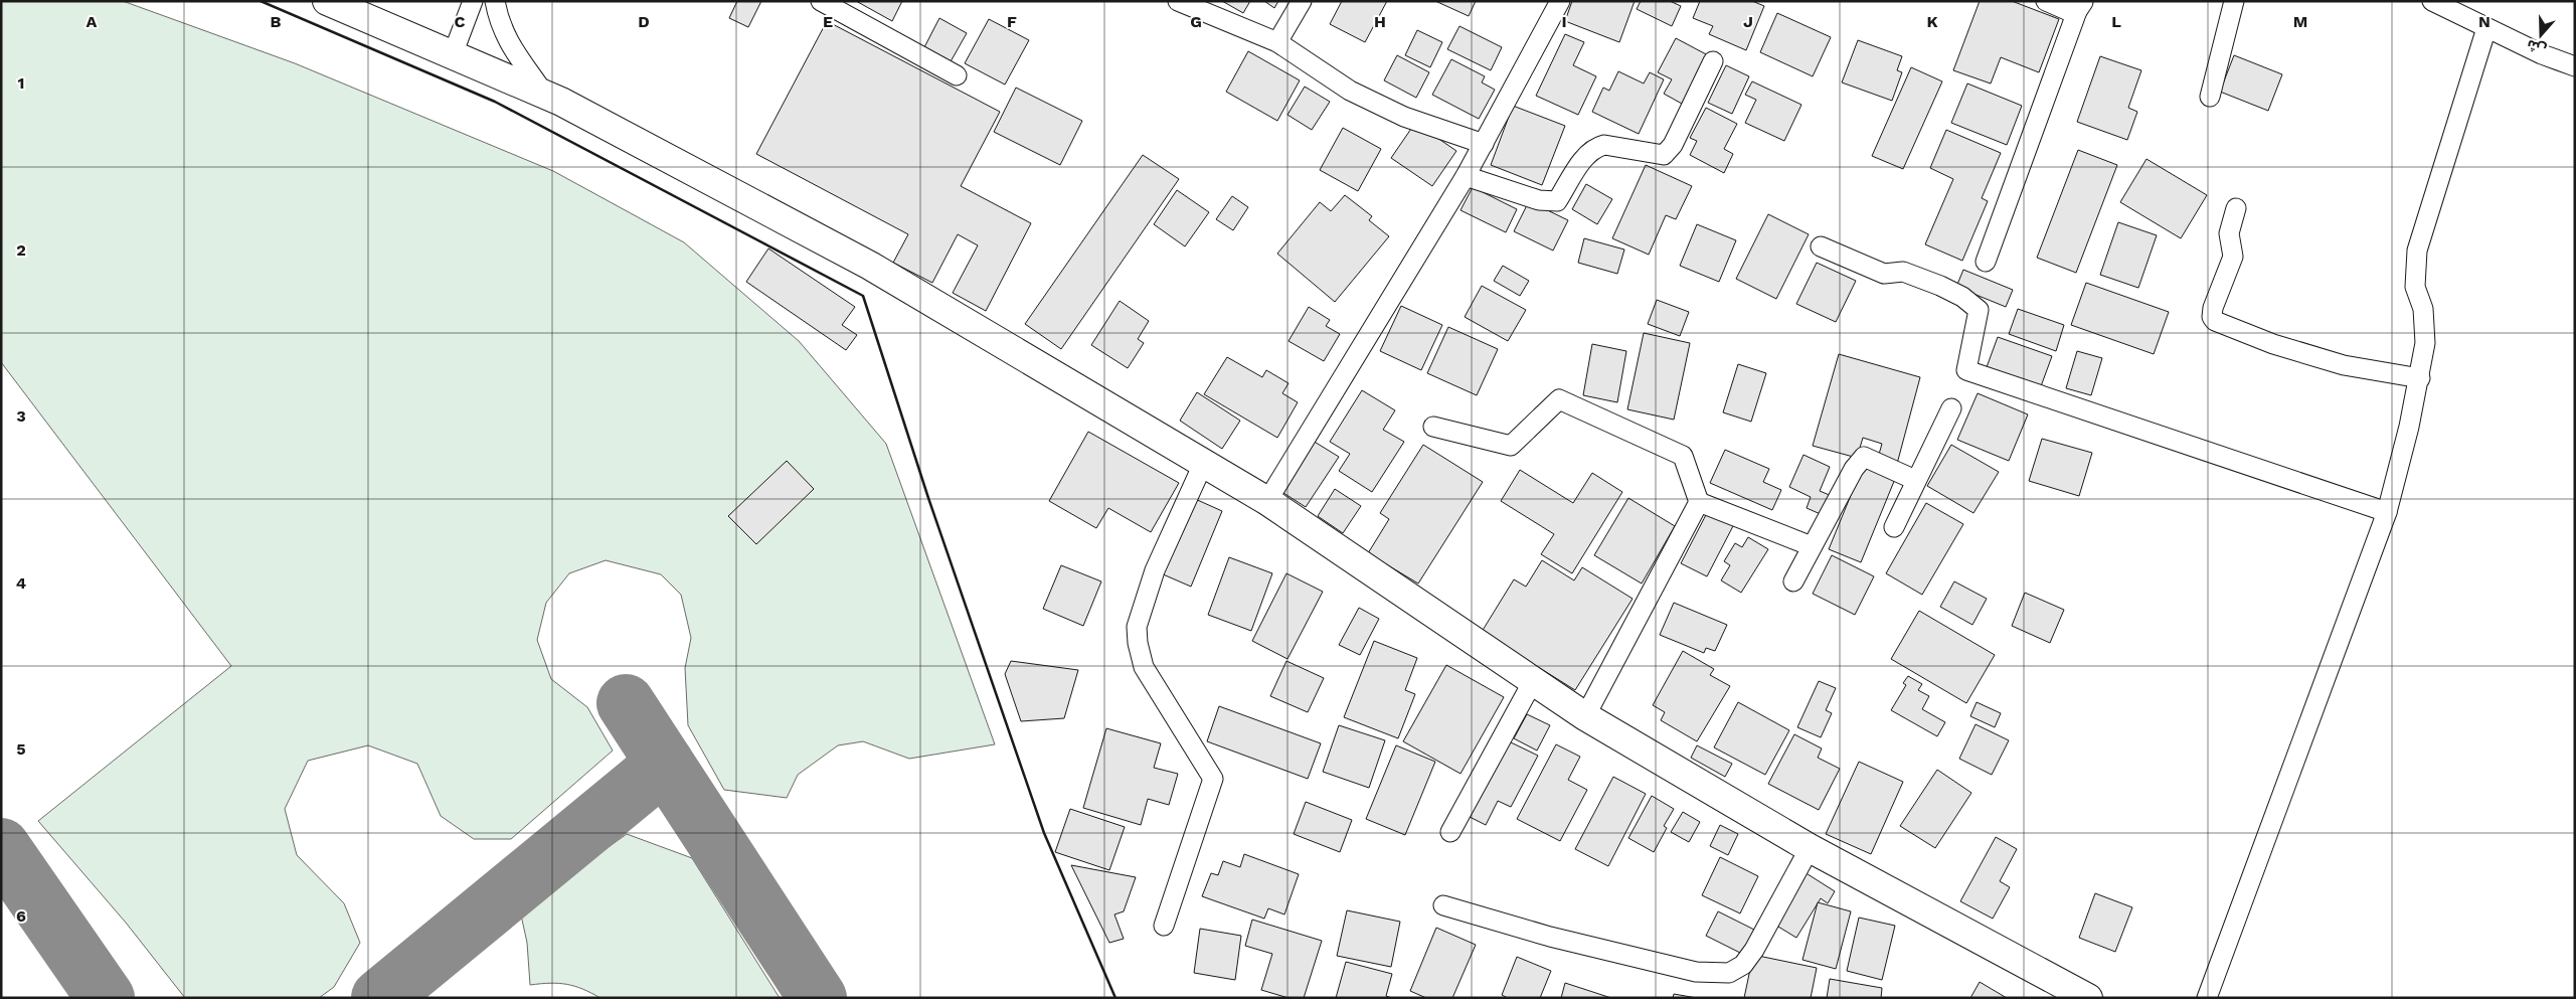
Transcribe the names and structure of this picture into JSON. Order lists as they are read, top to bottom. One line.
{"north":"bottom","grid":{"columns":["A","B","C","D","E","F","G","H","I","J","K","L","M","N"],"rows":["1","2","3","4","5","6"]}}
